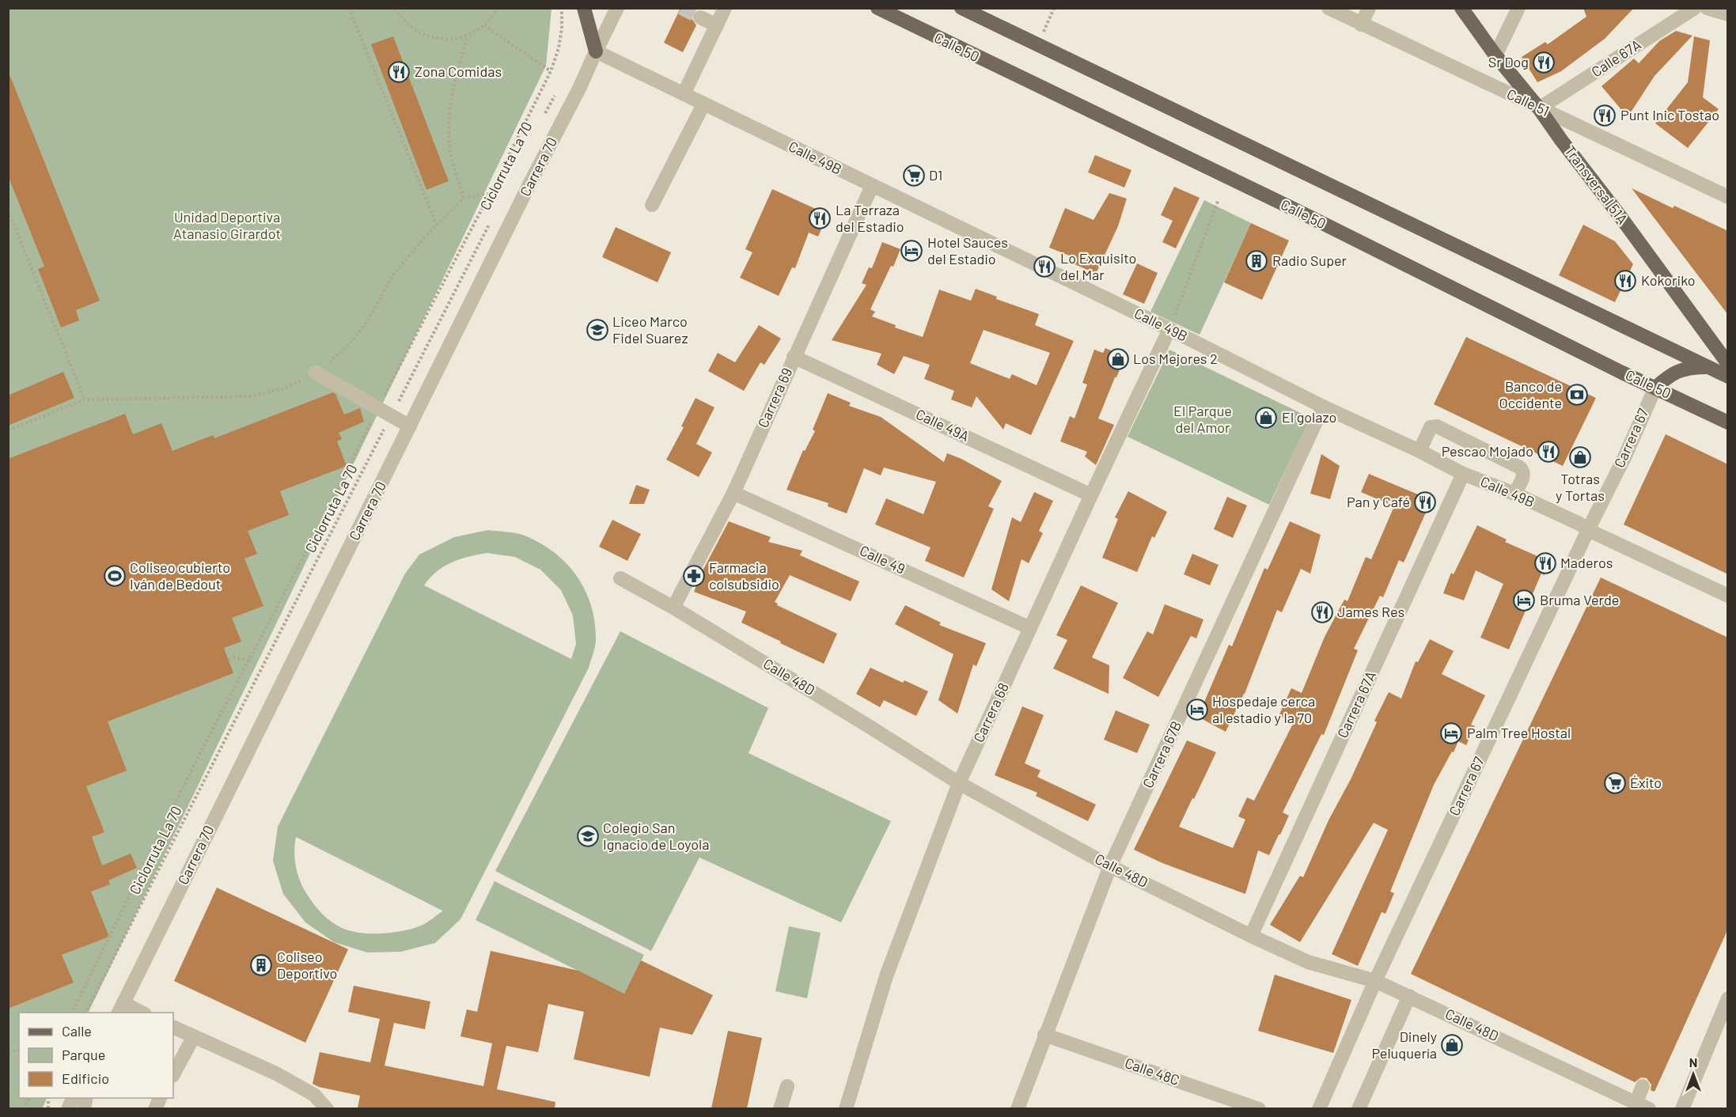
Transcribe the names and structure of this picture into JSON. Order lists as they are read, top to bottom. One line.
{"streets":{"main road":["Calle 50","Transversal 51A"],"street":["Calle 67A","Calle 51","Calle 49B","Carrera 70","Carrera 69","Calle 49A","Carrera 67","Calle 49","Calle 48D","Carrera 67A","Carrera 68","Carrera 67B","Calle 48C"],"path":["Ciclorruta La 70"]},"crossings":[["Calle 50","Carrera 67"],["Calle 67A","Calle 51"],["Calle 67A","Transversal 51A"],["Calle 51","Transversal 51A"],["Calle 49B","Carrera 70"],["Calle 49B","Carrera 69"],["Calle 49B","Carrera 67"],["Calle 49B","Carrera 67A"],["Calle 49B","Carrera 68"],["Calle 49B","Carrera 67B"],["Carrera 69","Calle 49A"],["Carrera 69","Calle 49"],["Carrera 69","Calle 48D"],["Calle 49A","Carrera 68"],["Carrera 67","Calle 48D"],["Calle 49","Carrera 68"],["Calle 48D","Carrera 67A"],["Calle 48D","Carrera 68"],["Calle 48D","Carrera 67B"],["Carrera 67B","Calle 48C"]],"parks":["Unidad Deportiva Atanasio Girardot","El Parque del Amor"],"places":{"restaurant":["Sr Dog","Zona Comidas","Punt Inic Tostao","La Terraza del Estadio","Lo Exquisito del Mar","Kokoriko","Pescao Mojado","Pan y Café","Maderos","James Res"],"supermarket":["D1","Éxito"],"hotel":["Hotel Sauces del Estadio","Bruma Verde","Hospedaje cerca al estadio y la 70","Palm Tree Hostal"],"building":["Radio Super","Coliseo Deportivo"],"school or university":["Liceo Marco Fidel Suarez","Colegio San Ignacio de Loyola"],"shop":["Los Mejores 2","El golazo","Totras y Tortas","Dinely Peluquería"],"bank":["Banco de Occidente"],"sports":["Coliseo cubierto Iván de Bedout"],"pharmacy":["Farmacia colsubsidio"]},"legend":["Calle","Parque","Edificio"],"north":"top"}
